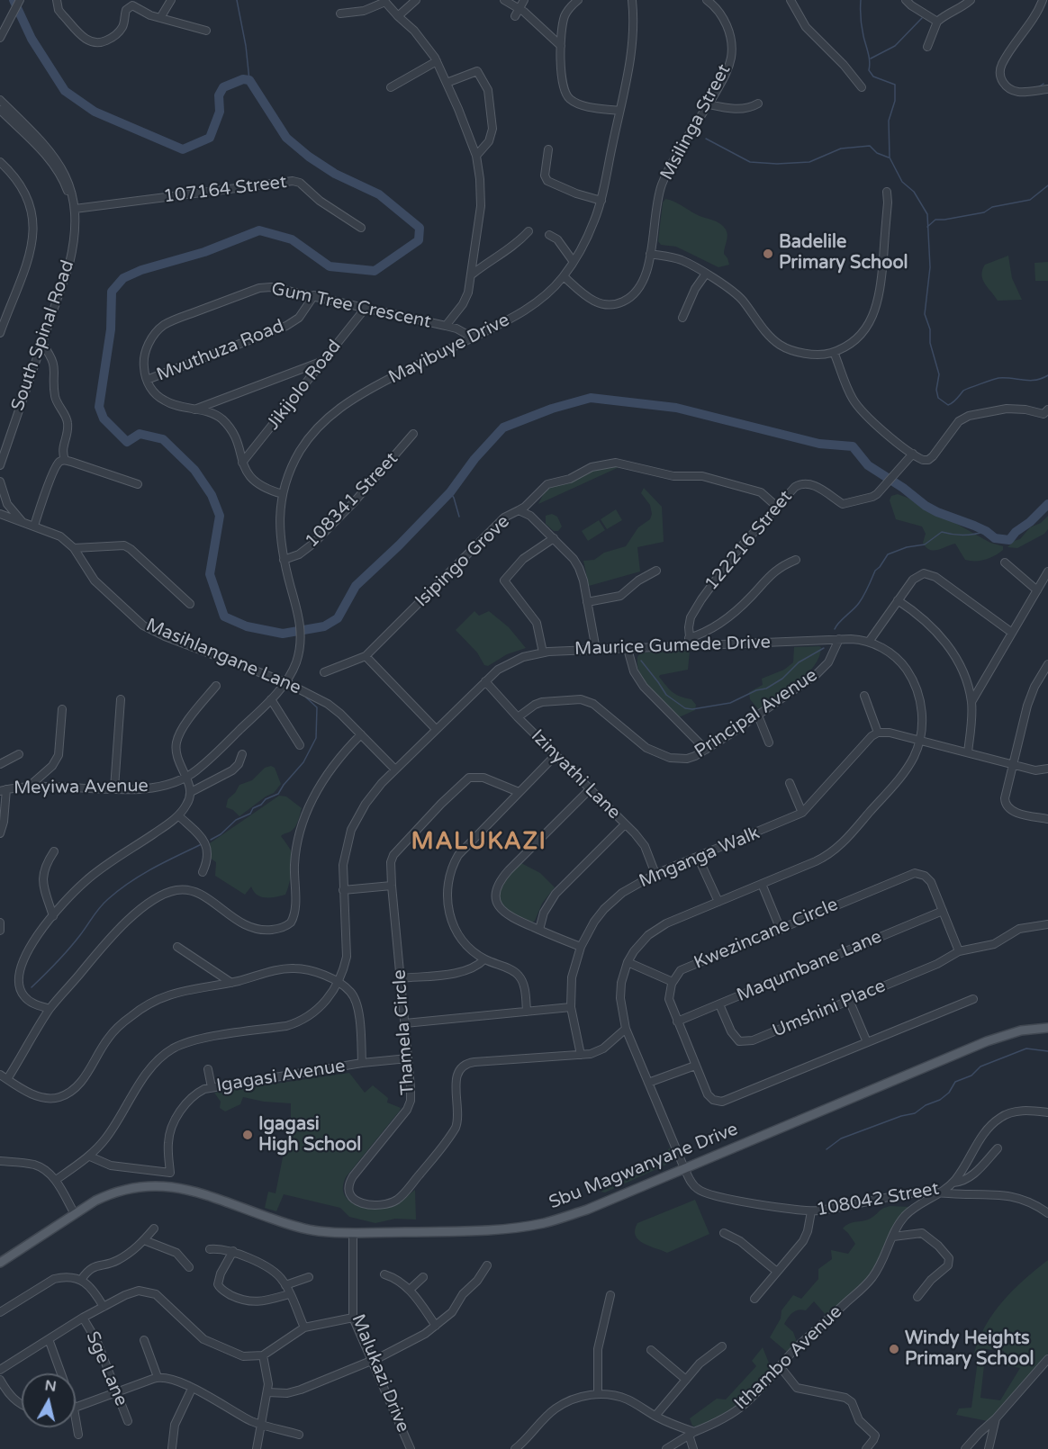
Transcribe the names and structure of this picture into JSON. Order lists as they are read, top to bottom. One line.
{"streets":{"main road":["Sbu Magwanyane Drive"],"street":["Msilinga Street","107164 Street","Gum Tree Crescent","South Spinal Road","Mayibuye Drive","Mvuthuza Road","Jikijolo Road","108341 Street","122216 Street","Isipingo Grove","Maurice Gumede Drive","Masihlangane Lane","Principal Avenue","Izinyathi Lane","Meyiwa Avenue","Mnganga Walk","Kwezincane Circle","Maqumbane Lane","Umshini Place","Thamela Circle","Igagasi Avenue","108042 Street","Ithambo Avenue","Sge Lane","Malukazi Drive"]},"crossings":[["Msilinga Street","Mayibuye Drive"],["107164 Street","South Spinal Road"],["Gum Tree Crescent","Mayibuye Drive"],["Gum Tree Crescent","Mvuthuza Road"],["Gum Tree Crescent","Jikijolo Road"],["Mayibuye Drive","108341 Street"],["Mayibuye Drive","Masihlangane Lane"],["Mayibuye Drive","Meyiwa Avenue"],["122216 Street","Maurice Gumede Drive"],["Isipingo Grove","Maurice Gumede Drive"],["Maurice Gumede Drive","Masihlangane Lane"],["Maurice Gumede Drive","Principal Avenue"],["Maurice Gumede Drive","Izinyathi Lane"],["Maurice Gumede Drive","Thamela Circle"],["Maurice Gumede Drive","Igagasi Avenue"],["Maurice Gumede Drive","Sbu Magwanyane Drive"],["Maurice Gumede Drive","108042 Street"],["Masihlangane Lane","Meyiwa Avenue"],["Principal Avenue","Izinyathi Lane"],["Izinyathi Lane","Mnganga Walk"],["Mnganga Walk","Thamela Circle"],["Kwezincane Circle","Maqumbane Lane"],["Kwezincane Circle","Umshini Place"],["Maqumbane Lane","Umshini Place"],["Thamela Circle","Igagasi Avenue"],["Sbu Magwanyane Drive","108042 Street"],["Sbu Magwanyane Drive","Malukazi Drive"],["108042 Street","Ithambo Avenue"]],"districts":["MALUKAZI"],"places":["Badelile Primary School","Igagasi High School","Windy Heights Primary School"],"north":"top"}
